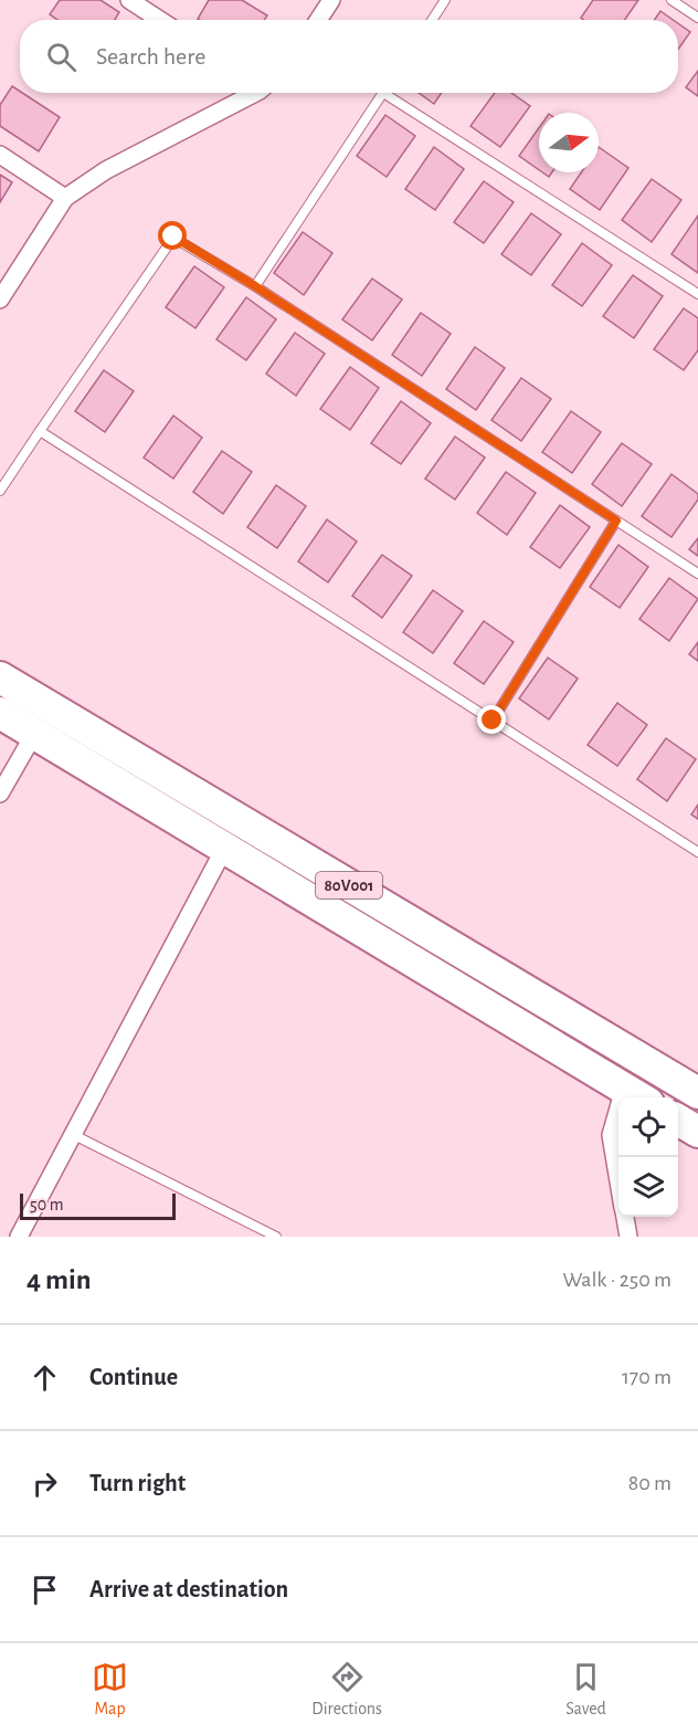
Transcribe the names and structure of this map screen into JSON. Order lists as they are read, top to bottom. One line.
{"streets":{"highway":["80V001"]},"scale_bar":"50 m","north":"right","page":{"search":"Search here","scale":"50 m","heading":["4 min","Walk · 250 m"],"list":[["Continue","170 m"],["Turn right","80 m"],"Arrive at destination"],"nav":["Map","Directions","Saved"]}}
